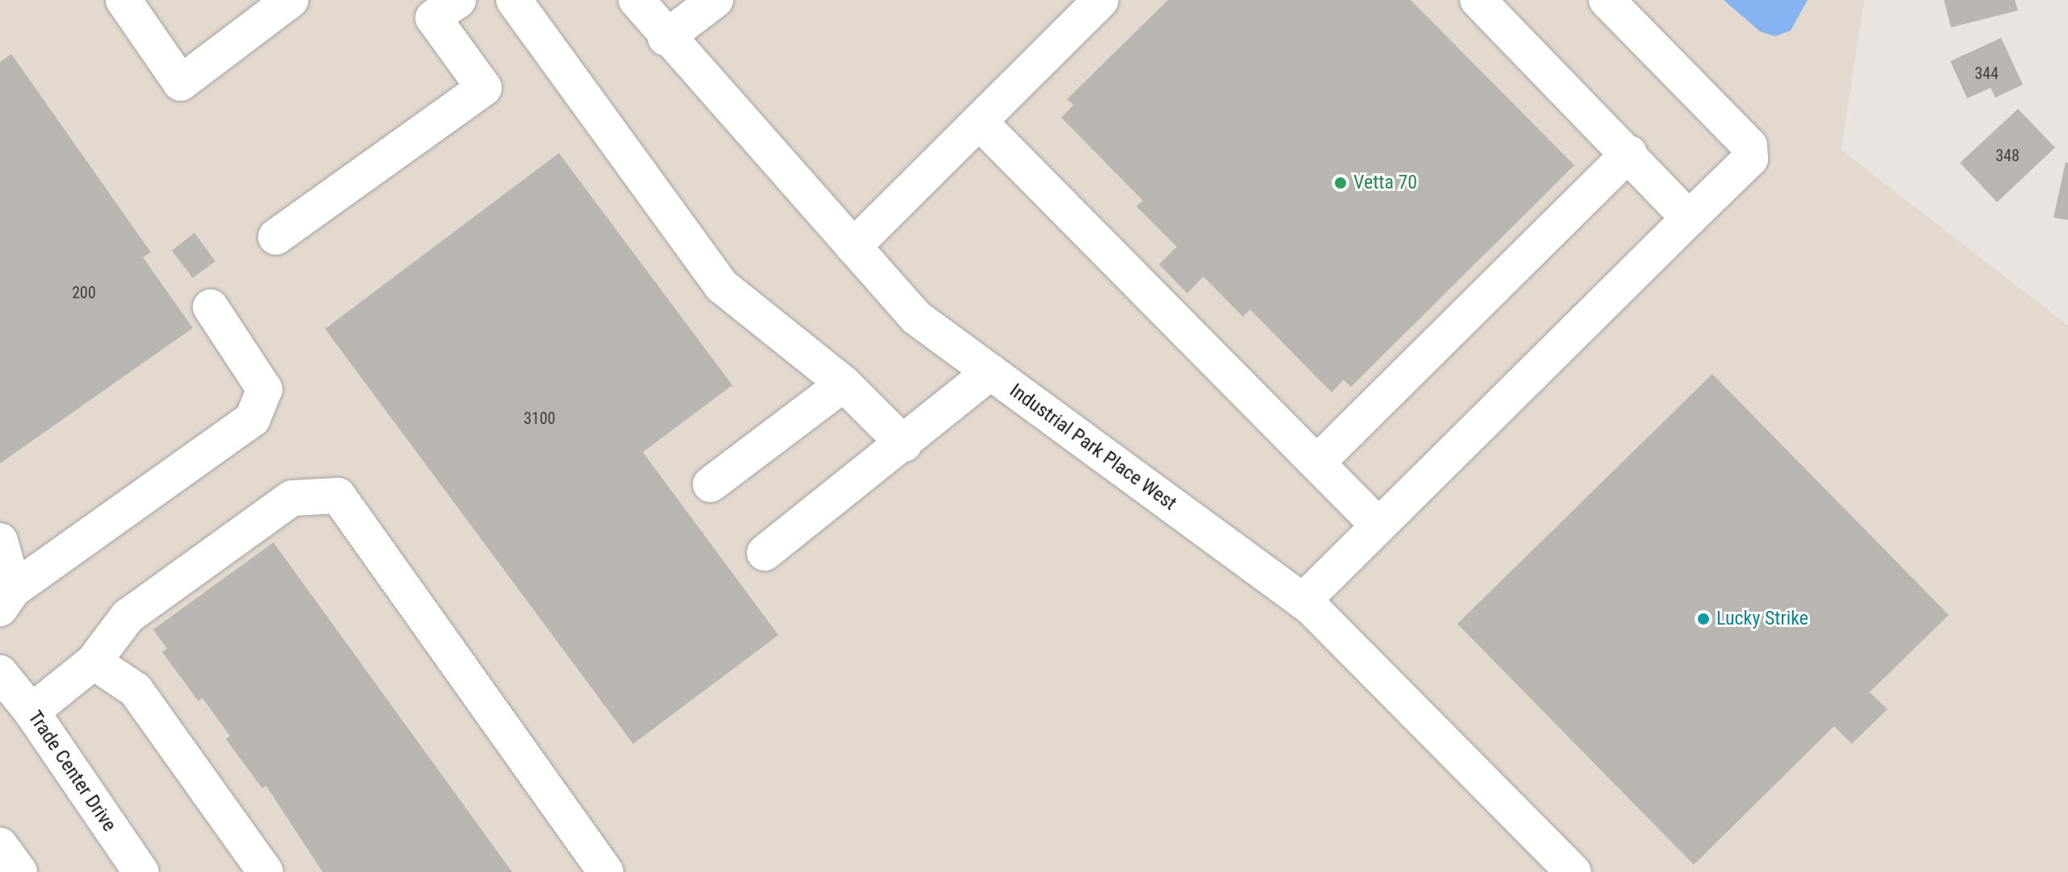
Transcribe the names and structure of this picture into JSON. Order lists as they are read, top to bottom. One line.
{"streets":{"street":["Industrial Park Place West","Trade Center Drive"]},"places":["Vetta 70","Lucky Strike"],"house_numbers":["344","348","200","3100"]}
